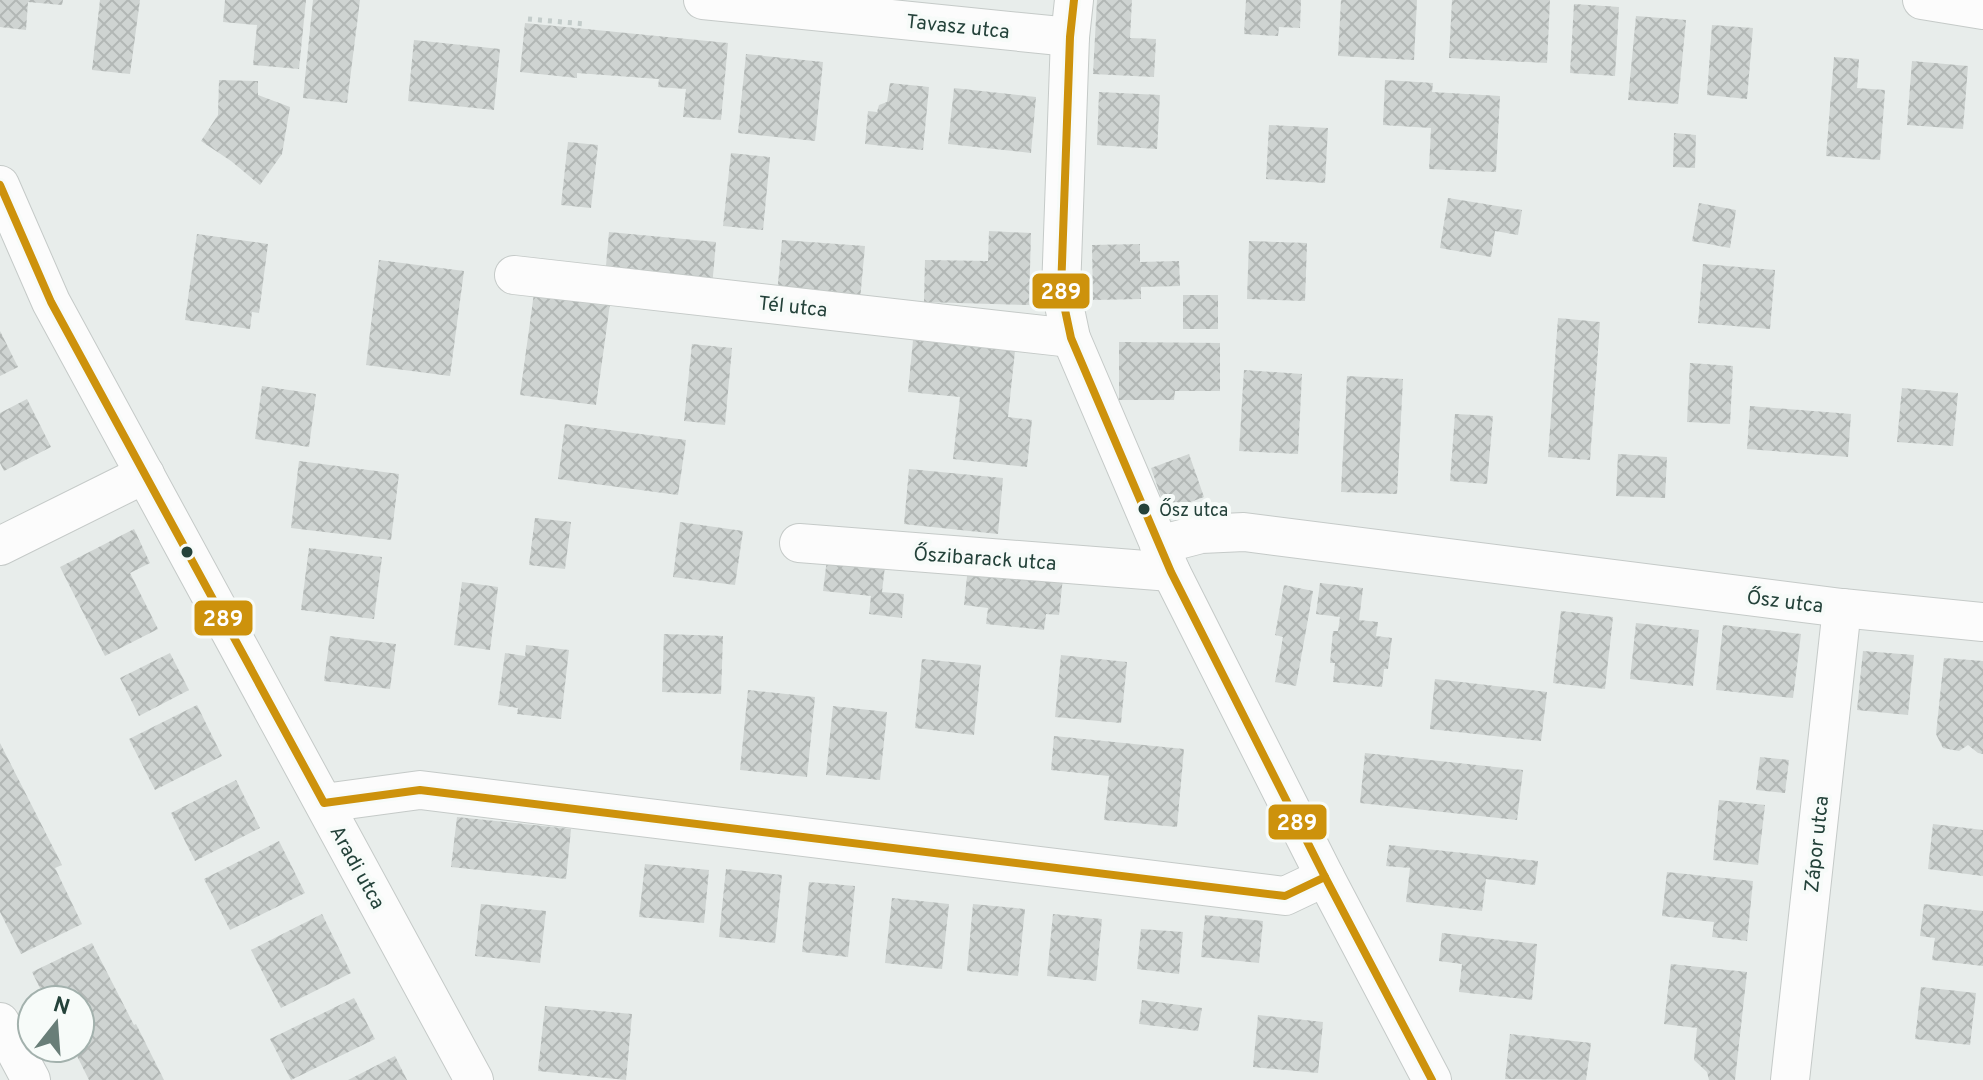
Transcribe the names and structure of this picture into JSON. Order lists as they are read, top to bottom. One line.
{"streets":{"street":["Tavasz utca","Tél utca","Őszibarack utca","Ősz utca","Zápor utca","Aradi utca"]},"crossings":[["Őszibarack utca","Ősz utca"],["Ősz utca","Zápor utca"]],"places":["Ősz utca"],"lines":["transit line 289"],"north":"top"}
